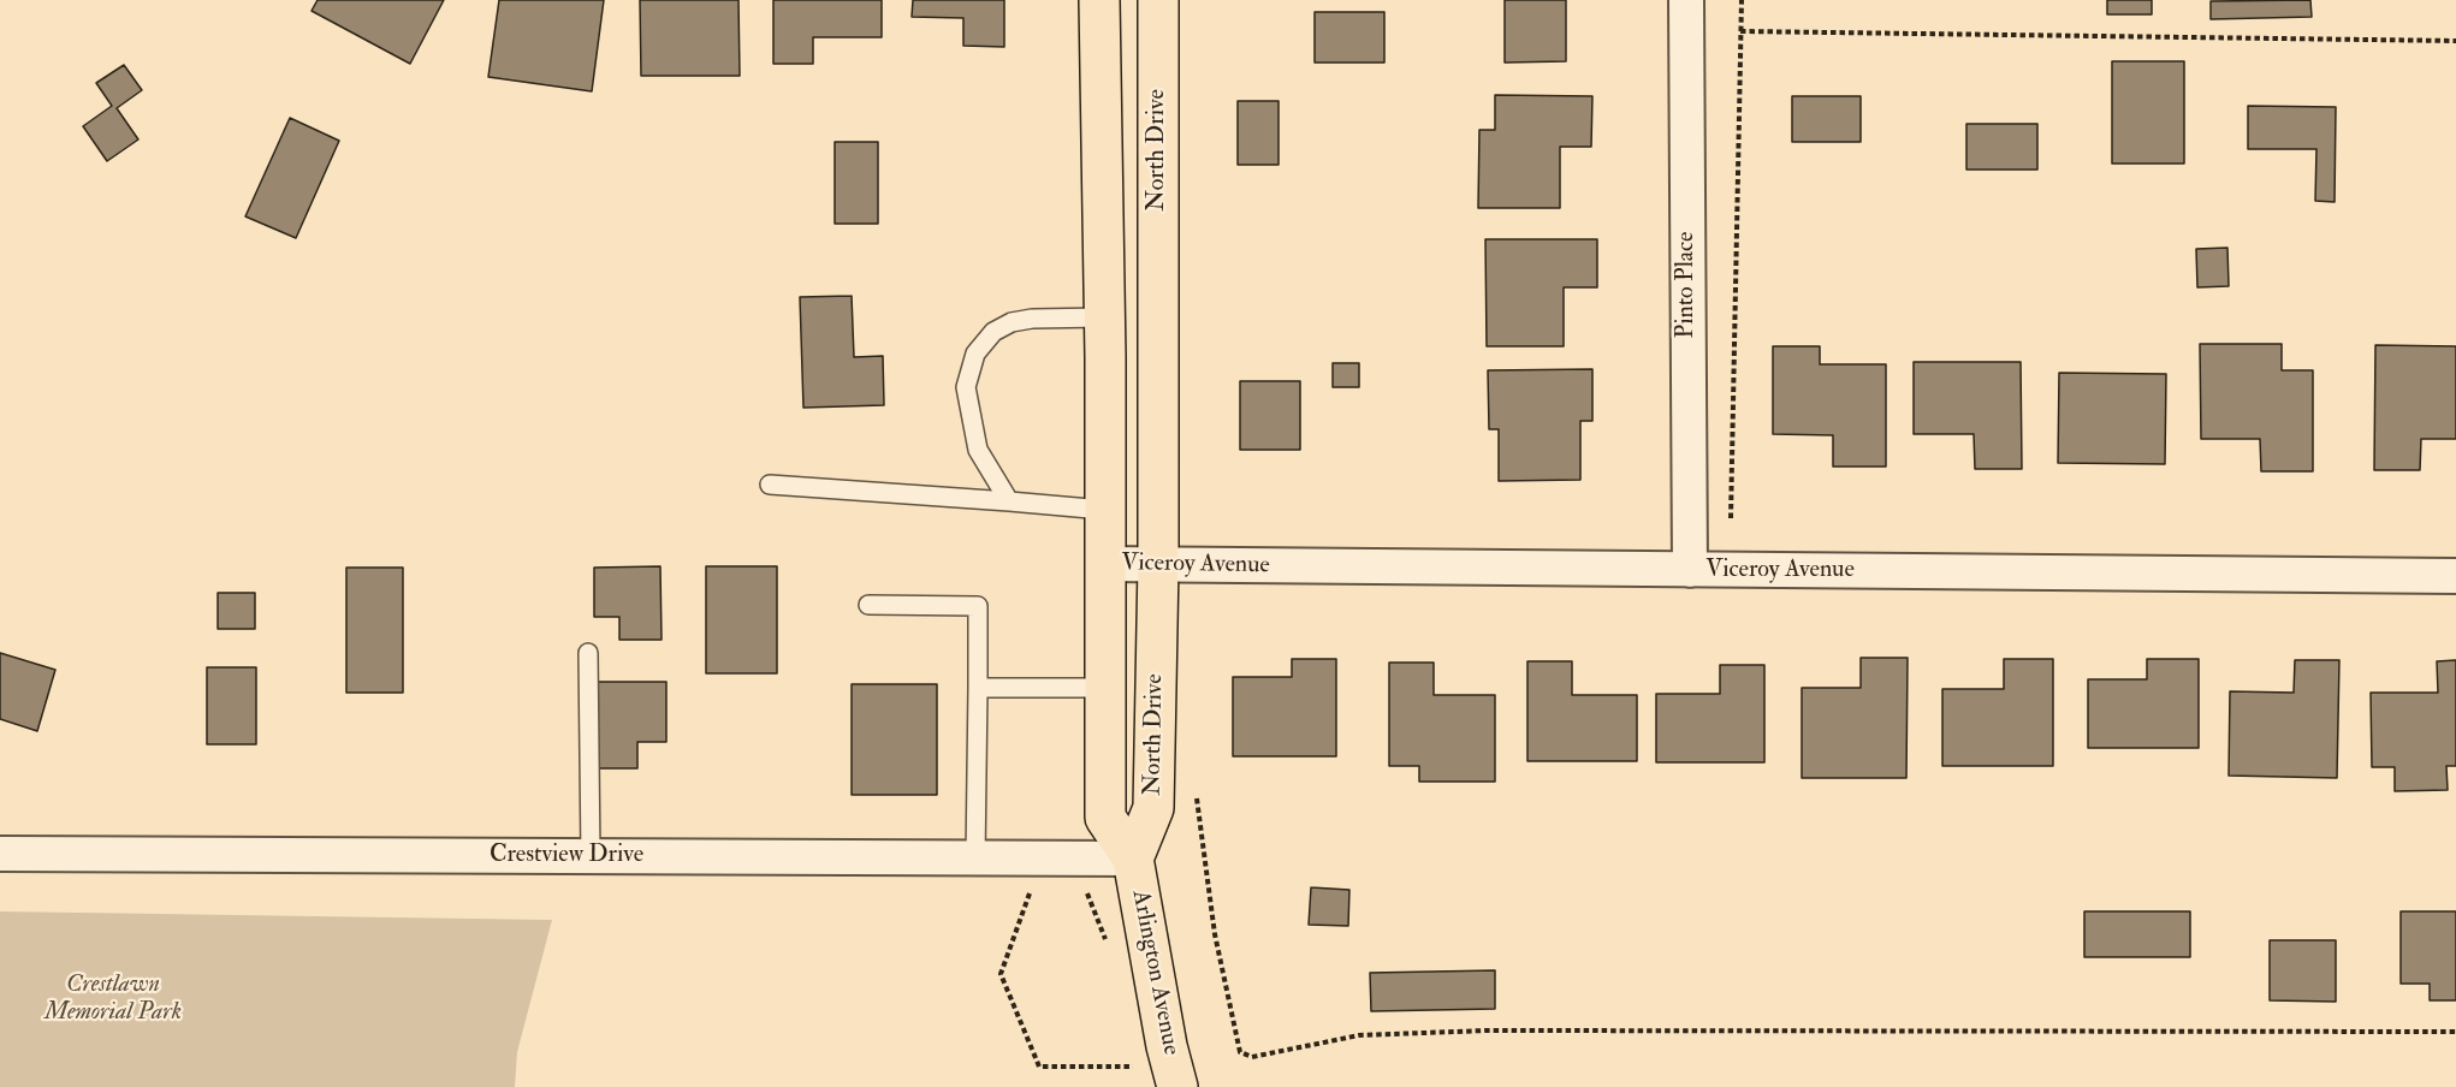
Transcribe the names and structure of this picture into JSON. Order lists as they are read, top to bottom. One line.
{"streets":{"main road":["North Drive","Arlington Avenue"],"street":["Pinto Place","Viceroy Avenue","Crestview Drive"]},"crossings":[["North Drive","Viceroy Avenue"],["North Drive","Crestview Drive"],["North Drive","Arlington Avenue"],["Pinto Place","Viceroy Avenue"],["Crestview Drive","Arlington Avenue"]],"parks":["Crestlawn Memorial Park"]}
